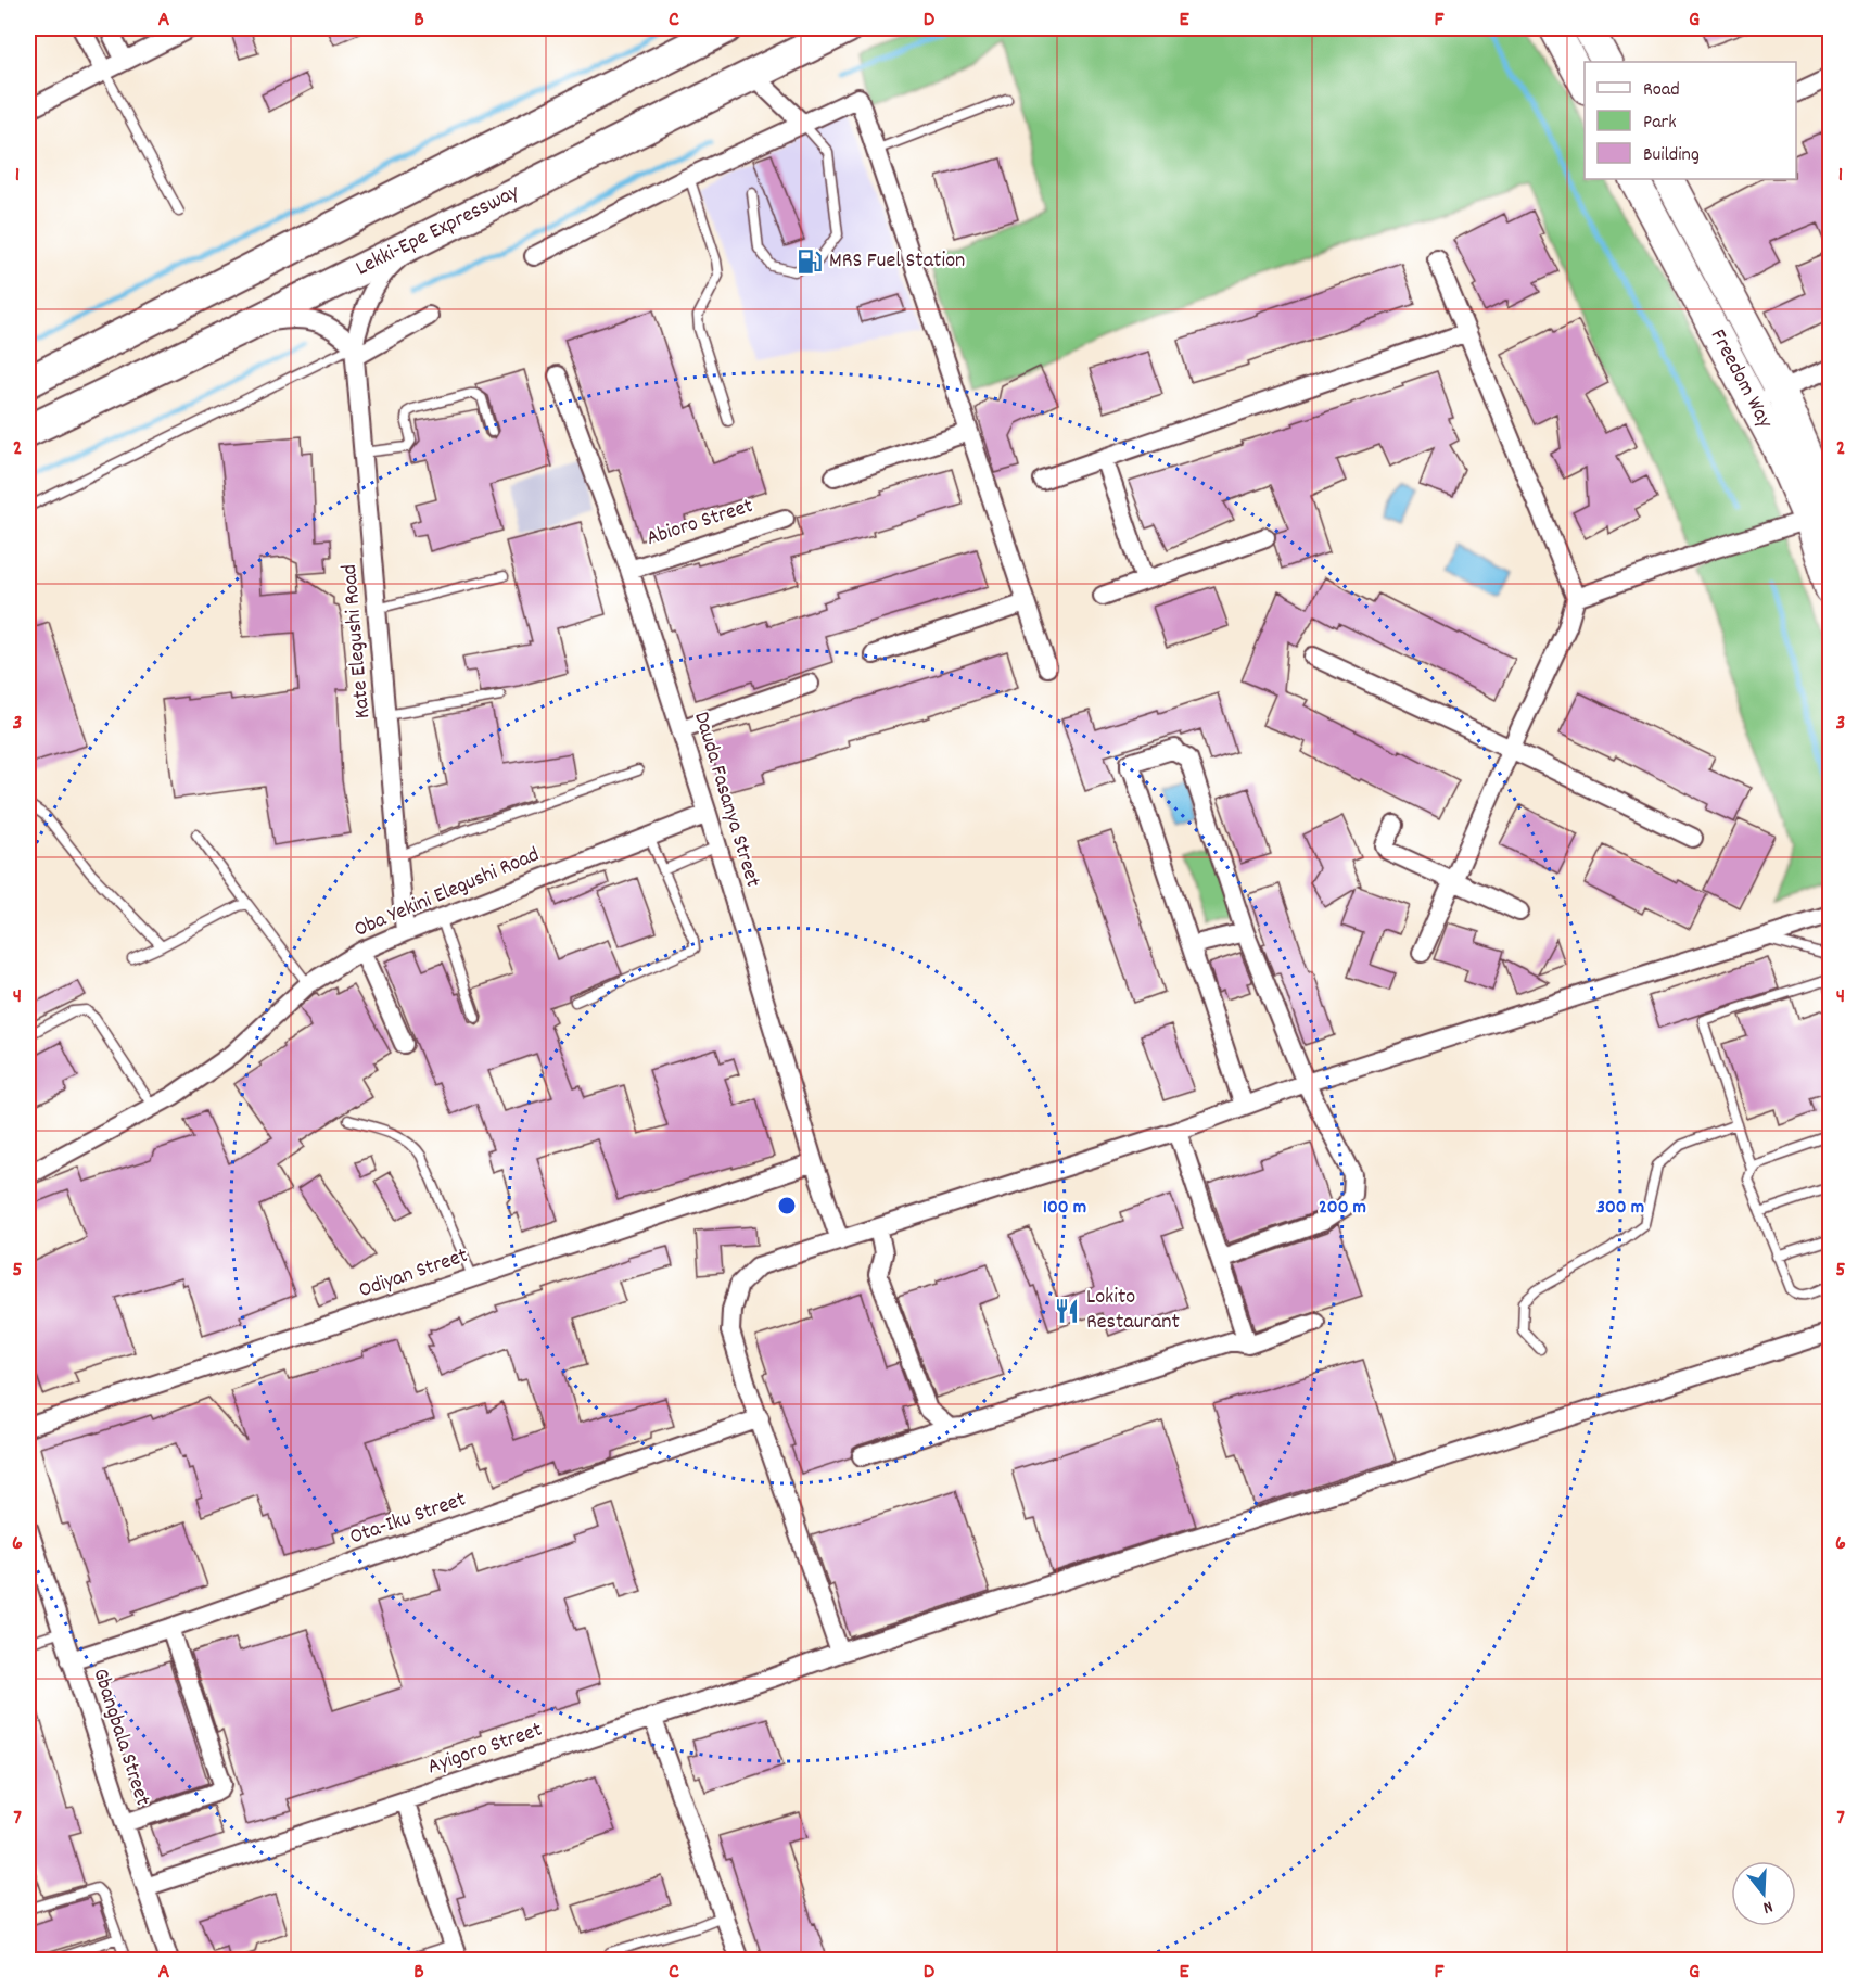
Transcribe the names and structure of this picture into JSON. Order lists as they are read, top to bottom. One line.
{"streets":{"highway":["Lekki-Epe Expressway"],"main road":["Freedom Way"],"street":["Abioro Street","Kate Elegushi Road","Dauda Fasanya Street","Oba Yekini Elegushi Road","Odiyan Street","Ota-Iku Street","Gbangbala Street","Ayigoro Street"]},"crossings":[["Lekki-Epe Expressway","Kate Elegushi Road"],["Abioro Street","Dauda Fasanya Street"],["Kate Elegushi Road","Oba Yekini Elegushi Road"],["Dauda Fasanya Street","Oba Yekini Elegushi Road"],["Dauda Fasanya Street","Odiyan Street"],["Ota-Iku Street","Gbangbala Street"],["Gbangbala Street","Ayigoro Street"]],"places":{"fuel station":["MRS Fuel Station"],"restaurant":["Lokito Restaurant"]},"legend":["Road","Park","Building"],"north":"bottom","grid":{"columns":["A","B","C","D","E","F","G"],"rows":["1","2","3","4","5","6","7"]},"rings":["100 m","200 m","300 m"]}
